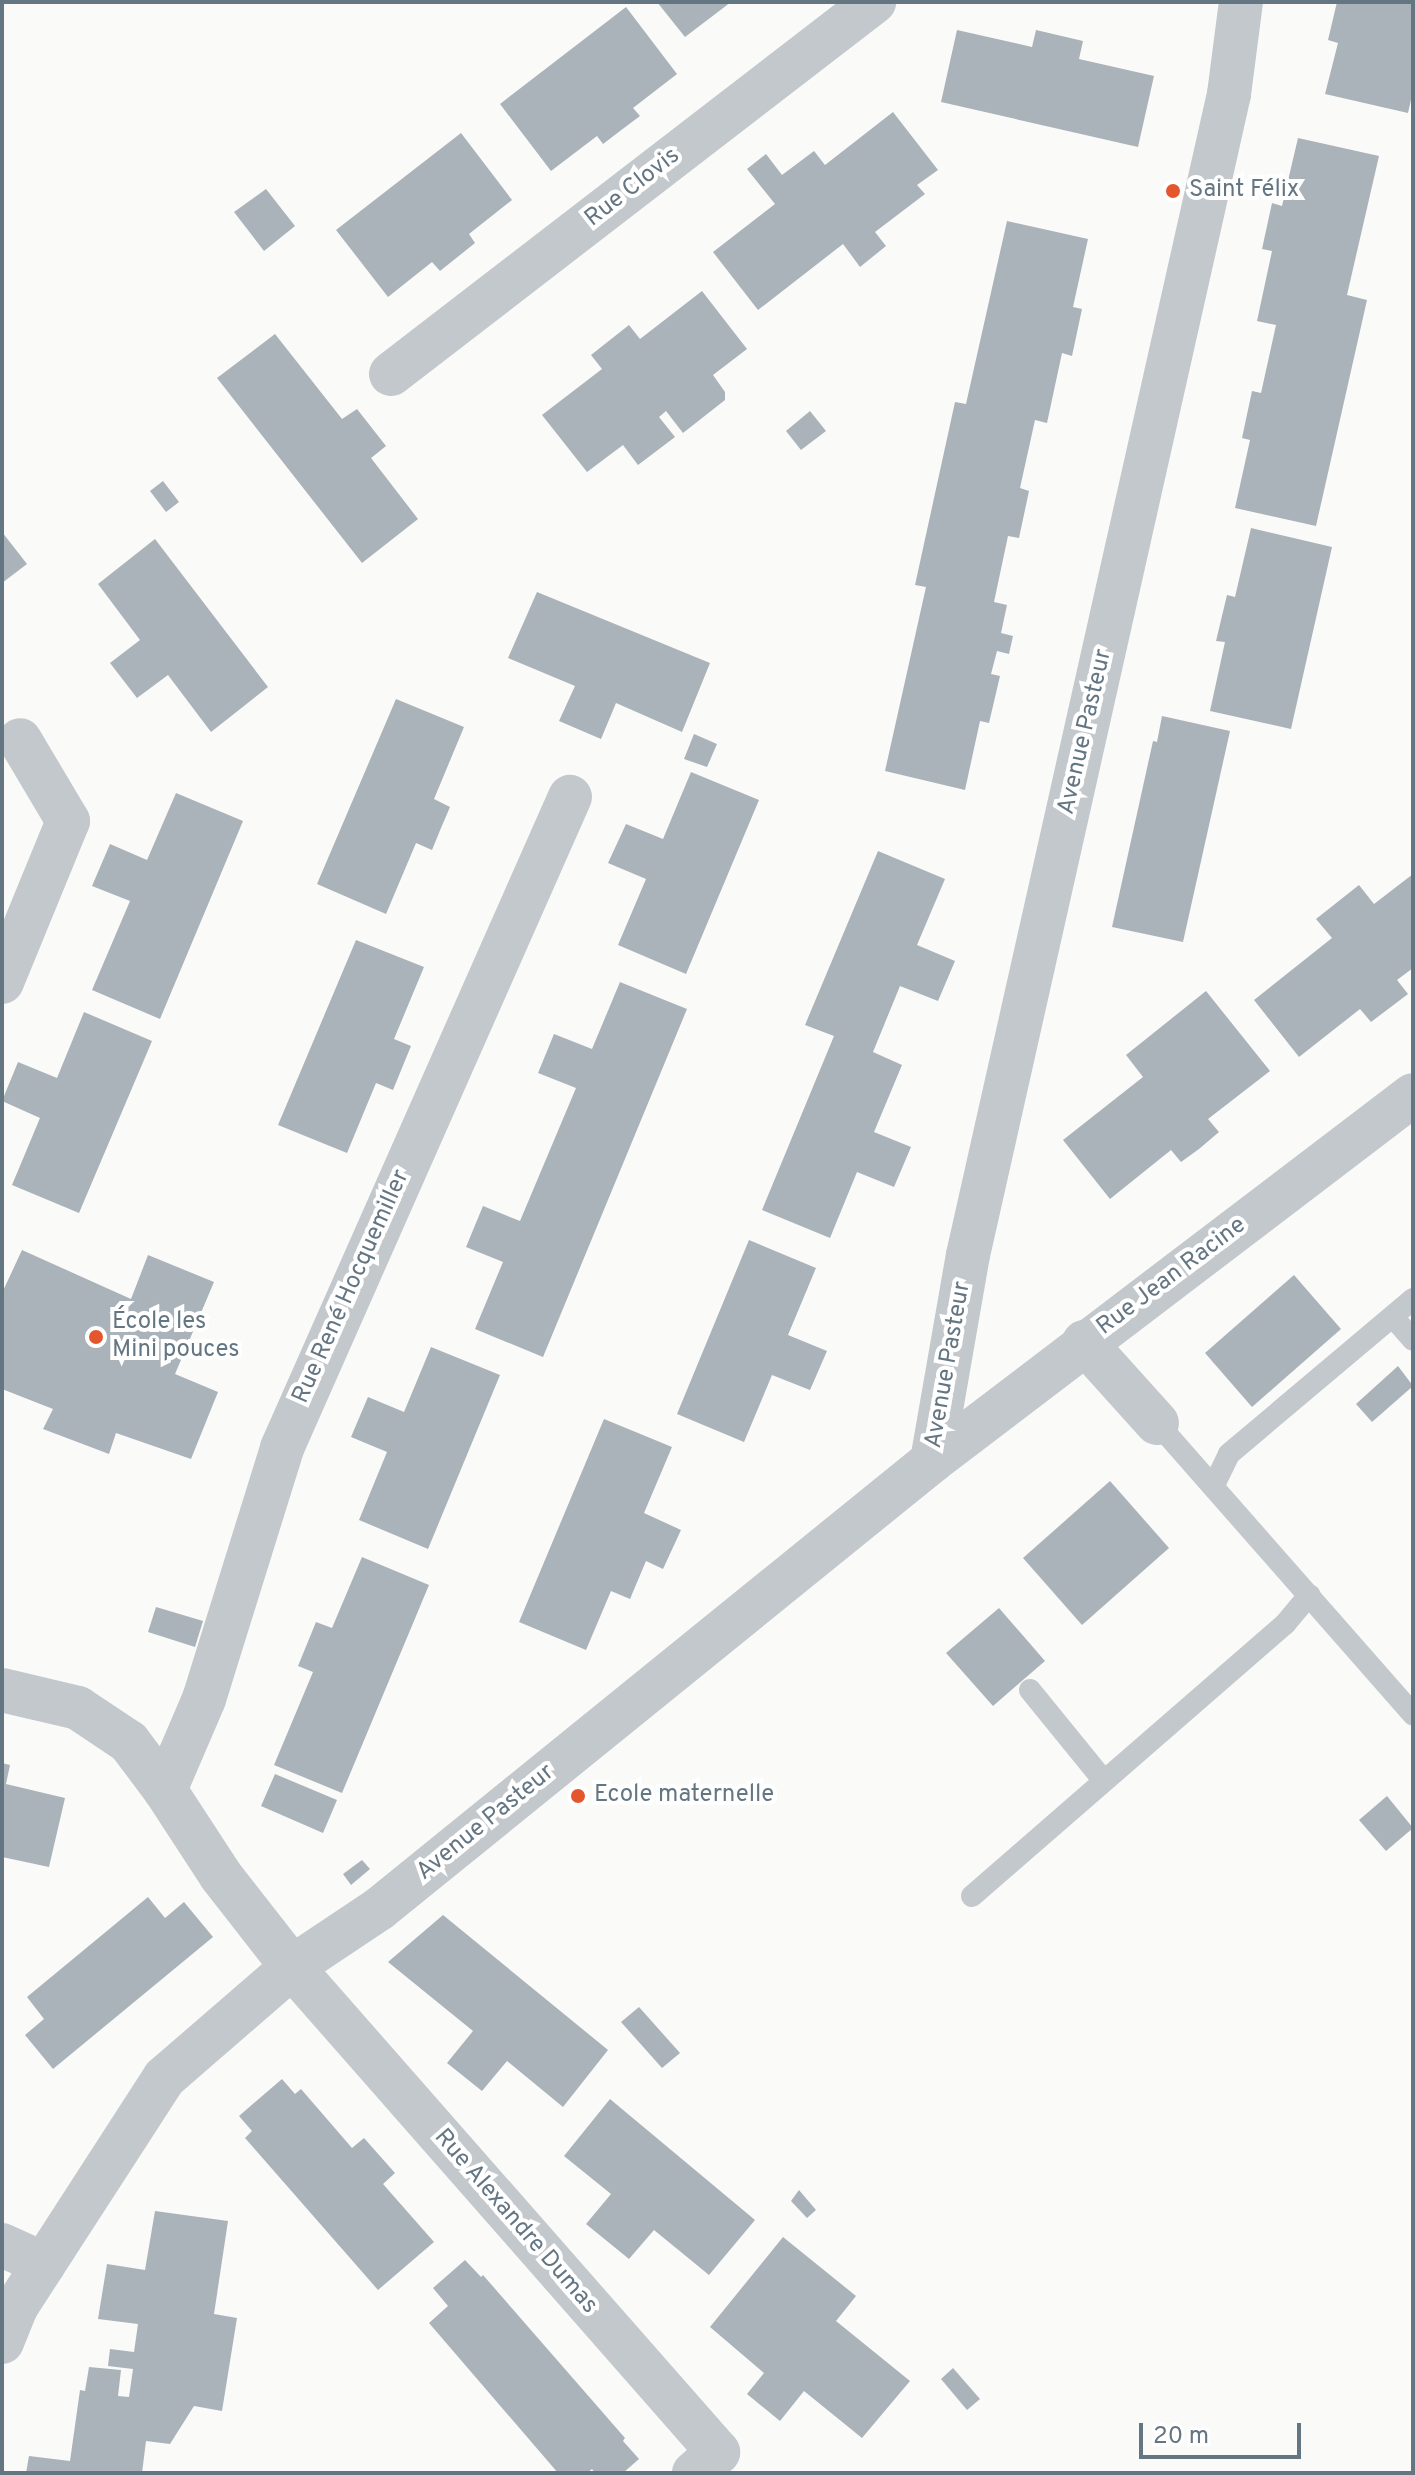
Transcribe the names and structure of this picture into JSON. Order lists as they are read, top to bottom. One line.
{"streets":{"street":["Rue Clovis","Avenue Pasteur","Rue Jean Racine","Rue René Hocquemiller","Rue Alexandre Dumas"]},"crossings":[["Avenue Pasteur","Rue Jean Racine"],["Avenue Pasteur","Rue Alexandre Dumas"]],"places":["Saint Félix","École les Mini pouces","Ecole maternelle"],"scale_bar":"20 m"}
